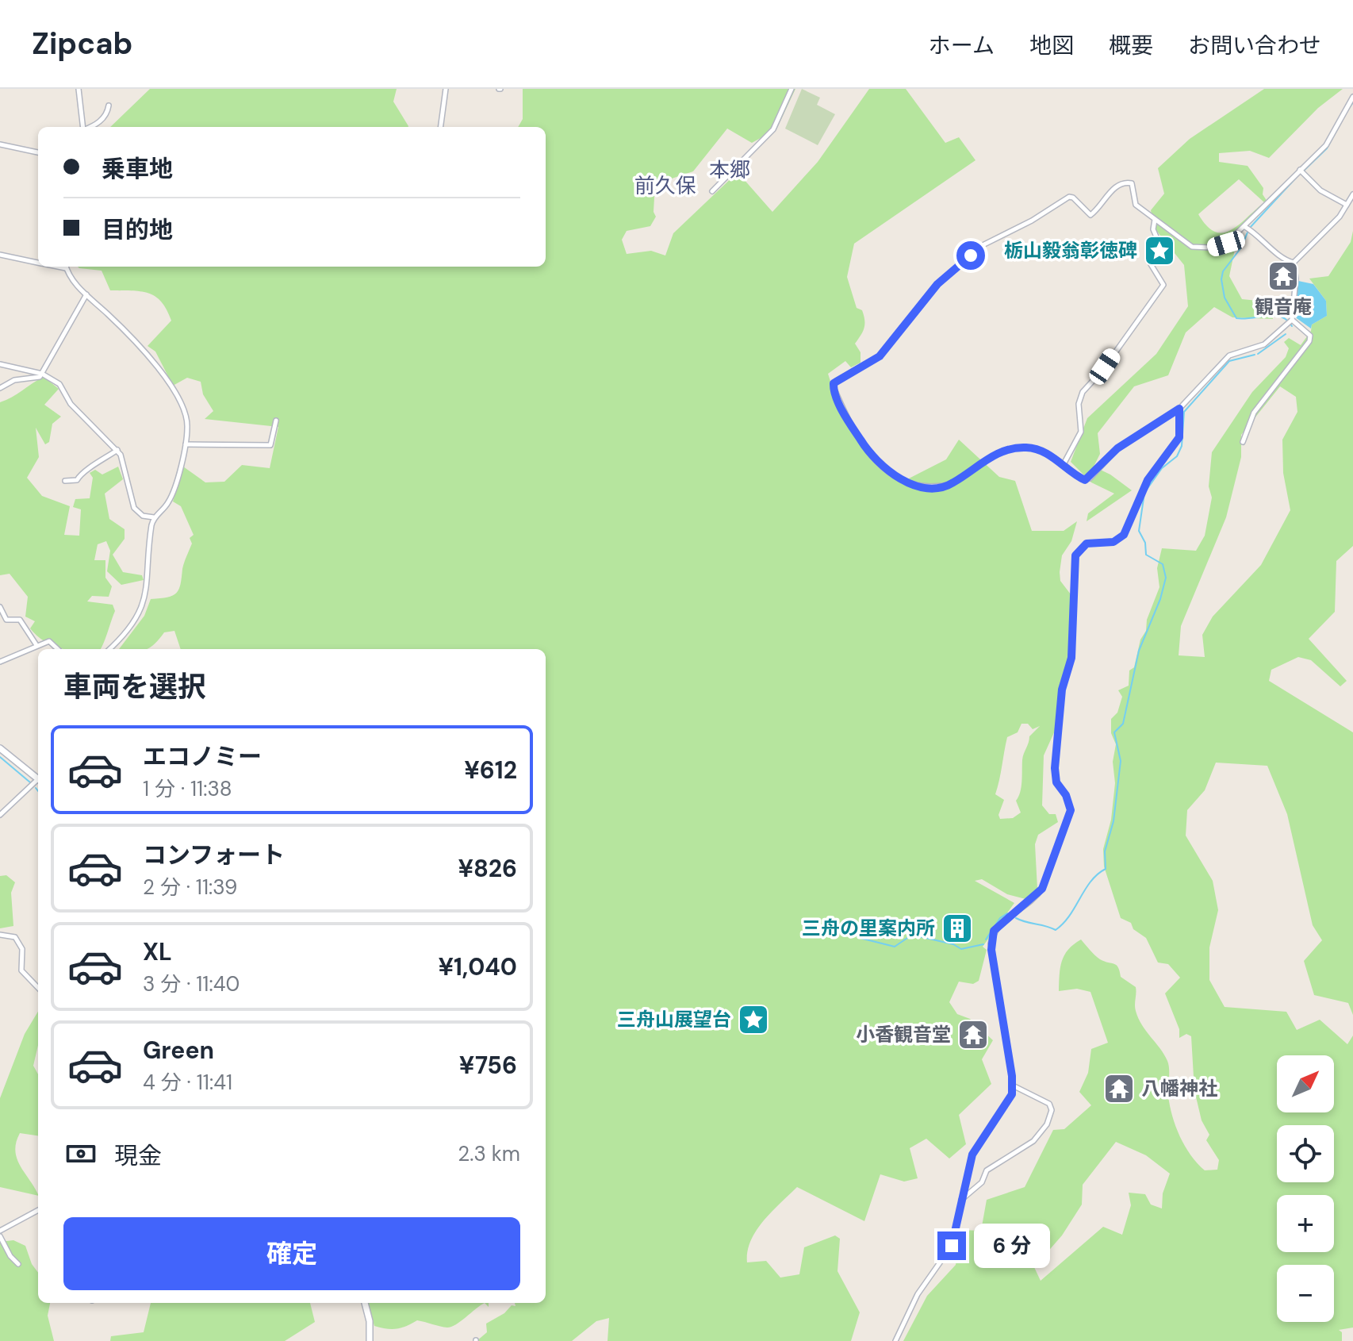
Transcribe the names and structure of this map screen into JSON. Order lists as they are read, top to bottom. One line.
{"districts":["本郷","前久保"],"places":{"place":["栃山毅翁彰徳碑","三舟山展望台"],"temple":["観音庵","小香観音堂","八幡神社"],"building":["三舟の里案内所"]},"north":"top right","page":{"header":"Zipcab","nav":["ホーム","地図","概要","お問い合わせ"],"banner":["乗車地","目的地"],"heading":"車両を選択","list":[{"name":"エコノミー","note":"1 分 · 11:38","value":"¥612"},{"name":"コンフォート","note":"2 分 · 11:39","value":"¥826"},{"name":"XL","note":"3 分 · 11:40","value":"¥1,040"},{"name":"Green","note":"4 分 · 11:41","value":"¥756"}],"map_buttons":["+","−"],"pay":["現金","2.3 km"],"buttons":"確定","bubble":"6 分"}}
